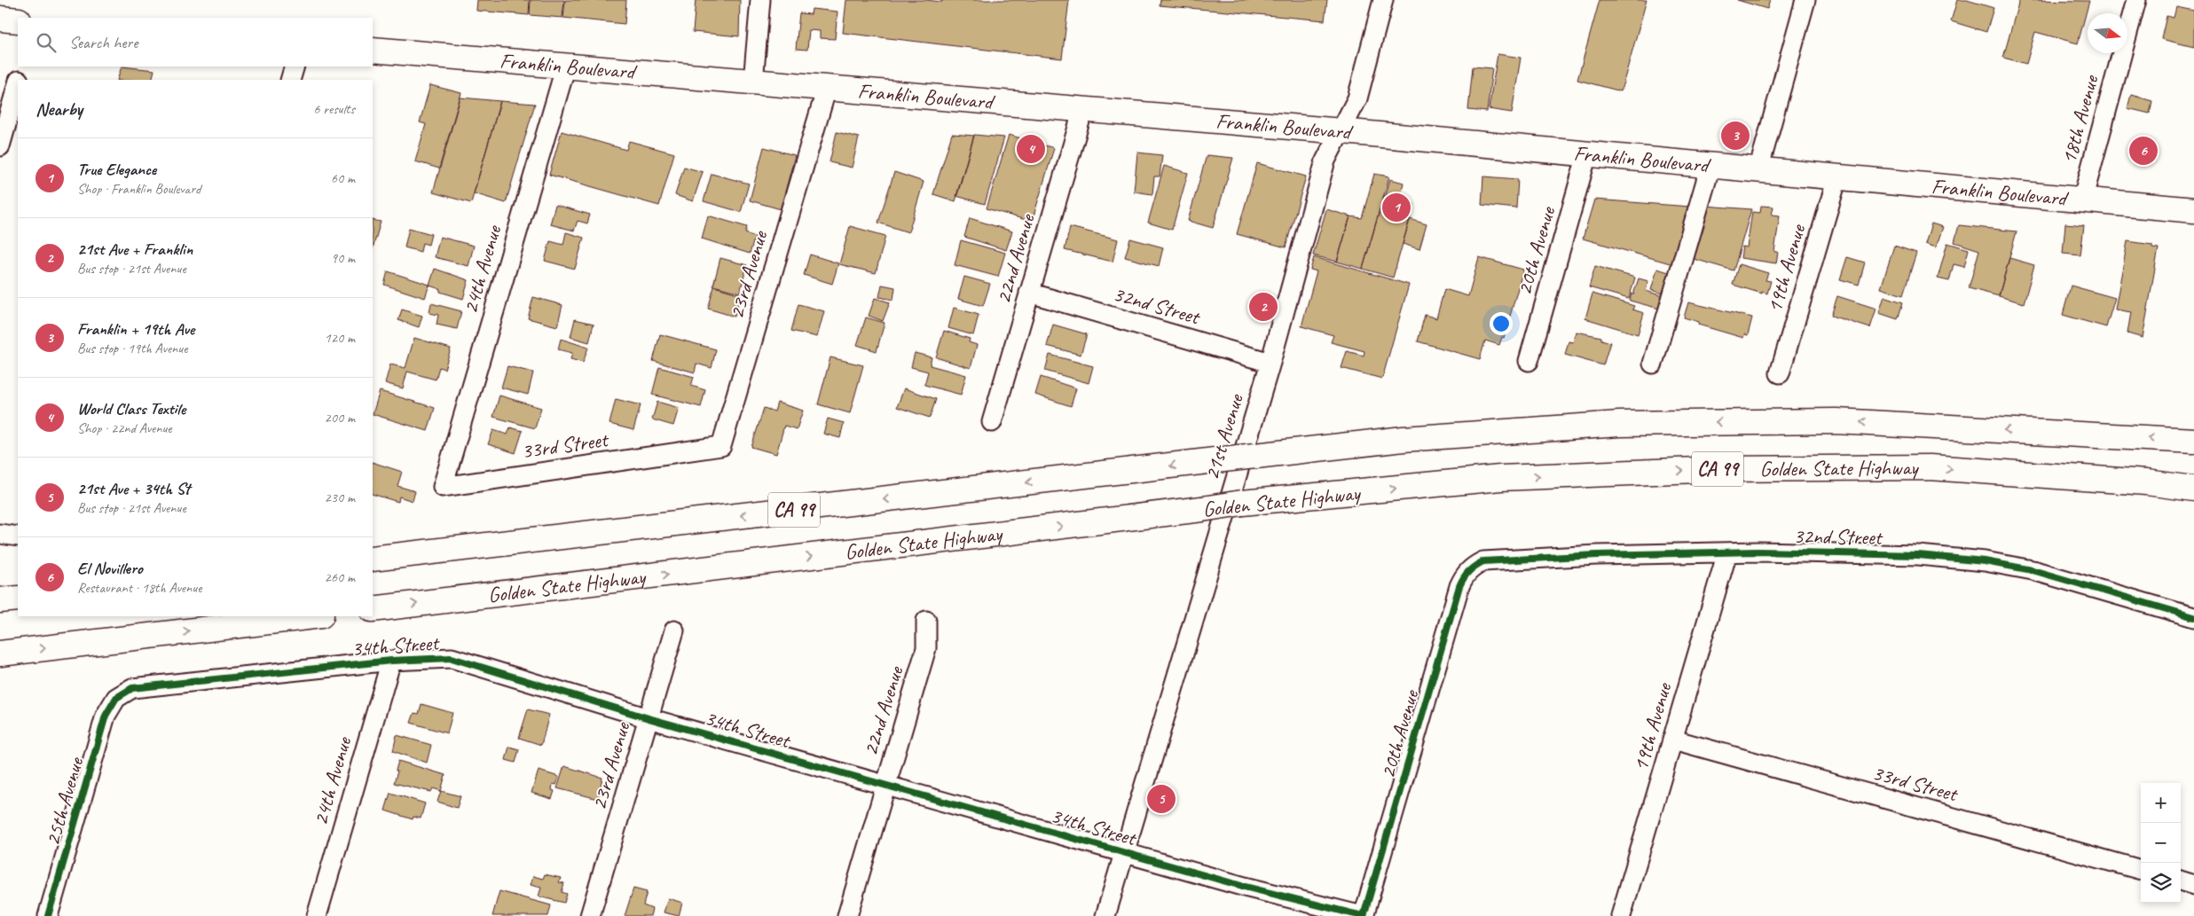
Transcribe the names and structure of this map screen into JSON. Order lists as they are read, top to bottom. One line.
{"streets":{"main road":["Franklin Boulevard","Golden State Highway","CA 99"],"street":["18th Avenue","20th Avenue","22nd Avenue","19th Avenue","24th Avenue","23rd Avenue","32nd Street","21st Avenue","33rd Street","34th Street","25th Avenue"]},"crossings":[["Franklin Boulevard","18th Avenue"],["Franklin Boulevard","20th Avenue"],["Franklin Boulevard","22nd Avenue"],["Franklin Boulevard","19th Avenue"],["Franklin Boulevard","24th Avenue"],["Franklin Boulevard","23rd Avenue"],["Franklin Boulevard","21st Avenue"],["20th Avenue","32nd Street"],["20th Avenue","34th Street"],["22nd Avenue","32nd Street"],["22nd Avenue","34th Street"],["19th Avenue","32nd Street"],["19th Avenue","33rd Street"],["24th Avenue","33rd Street"],["24th Avenue","34th Street"],["23rd Avenue","33rd Street"],["23rd Avenue","34th Street"],["32nd Street","21st Avenue"],["21st Avenue","34th Street"],["34th Street","25th Avenue"]],"north":"right","page":{"search":"Search here","heading":["Nearby","6 results"],"pins":["3","4","6","1","2","5"],"list":[{"mark":"1","name":"True Elegance","note":"Shop · Franklin Boulevard","value":"60 m"},{"mark":"2","name":"21st Ave + Franklin","note":"Bus stop · 21st Avenue","value":"90 m"},{"mark":"3","name":"Franklin + 19th Ave","note":"Bus stop · 19th Avenue","value":"120 m"},{"mark":"4","name":"World Class Textile","note":"Shop · 22nd Avenue","value":"200 m"},{"mark":"5","name":"21st Ave + 34th St","note":"Bus stop · 21st Avenue","value":"230 m"},{"mark":"6","name":"El Novillero","note":"Restaurant · 18th Avenue","value":"260 m"}],"map_buttons":["+","−"]}}
